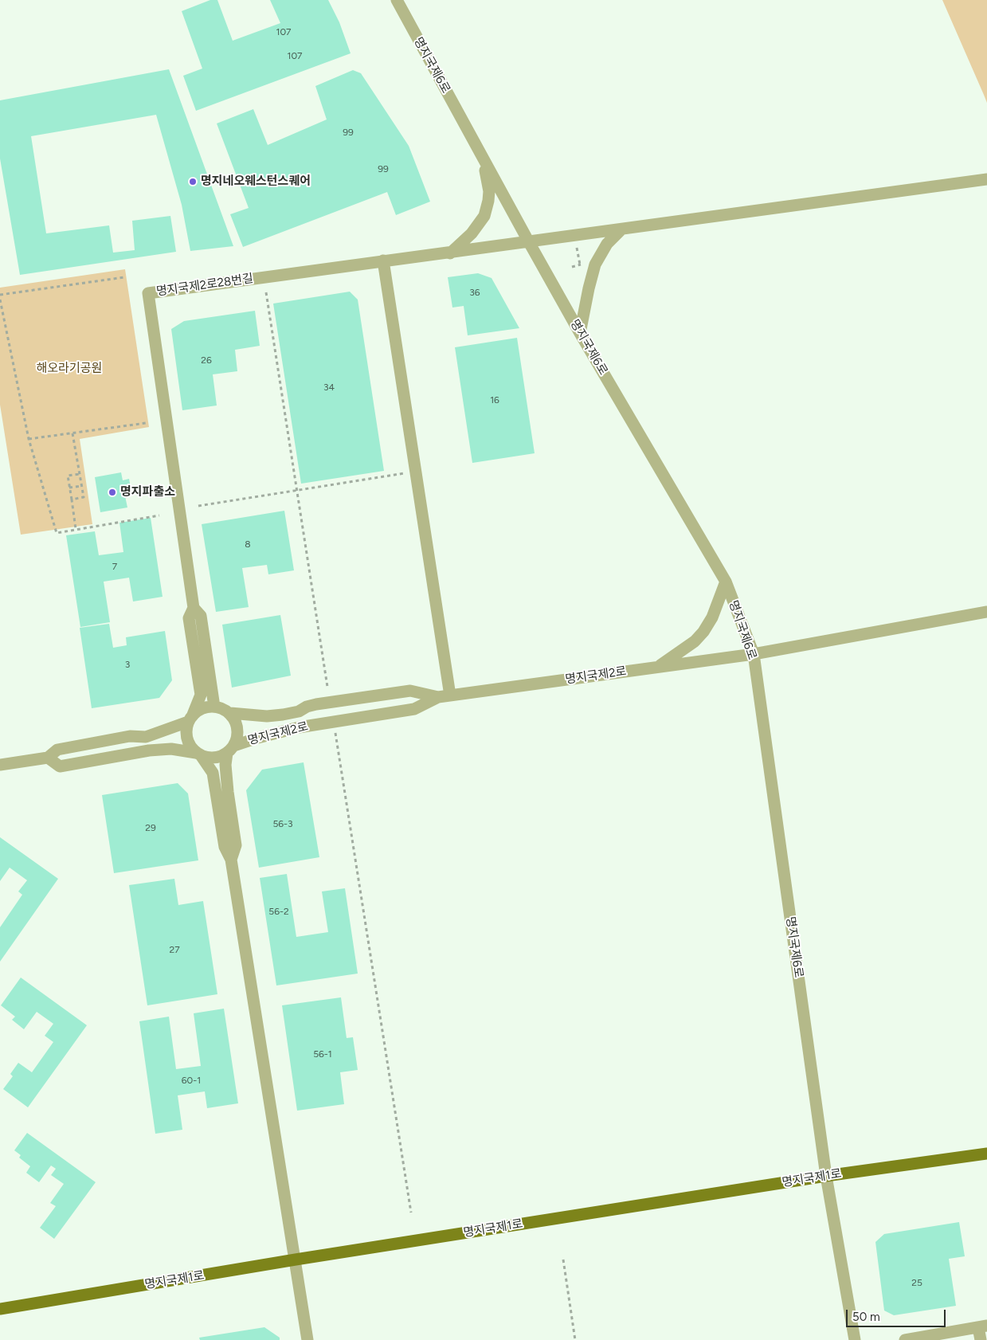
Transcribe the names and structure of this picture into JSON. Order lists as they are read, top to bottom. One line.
{"streets":{"main road":["명지국제1로"],"street":["명지국제6로","명지국제2로28번길","명지국제2로"]},"crossings":[["명지국제6로","명지국제2로28번길"],["명지국제6로","명지국제2로"],["명지국제6로","명지국제1로"],["명지국제2로28번길","명지국제2로"]],"parks":["해오라기공원"],"places":["명지네오웨스턴스퀘어","명지파출소"],"house_numbers":["107","107","99","99","36","26","34","16","8","7","3","56-3","29","56-2","27","56-1","60-1","25"],"scale_bar":"50 m"}
